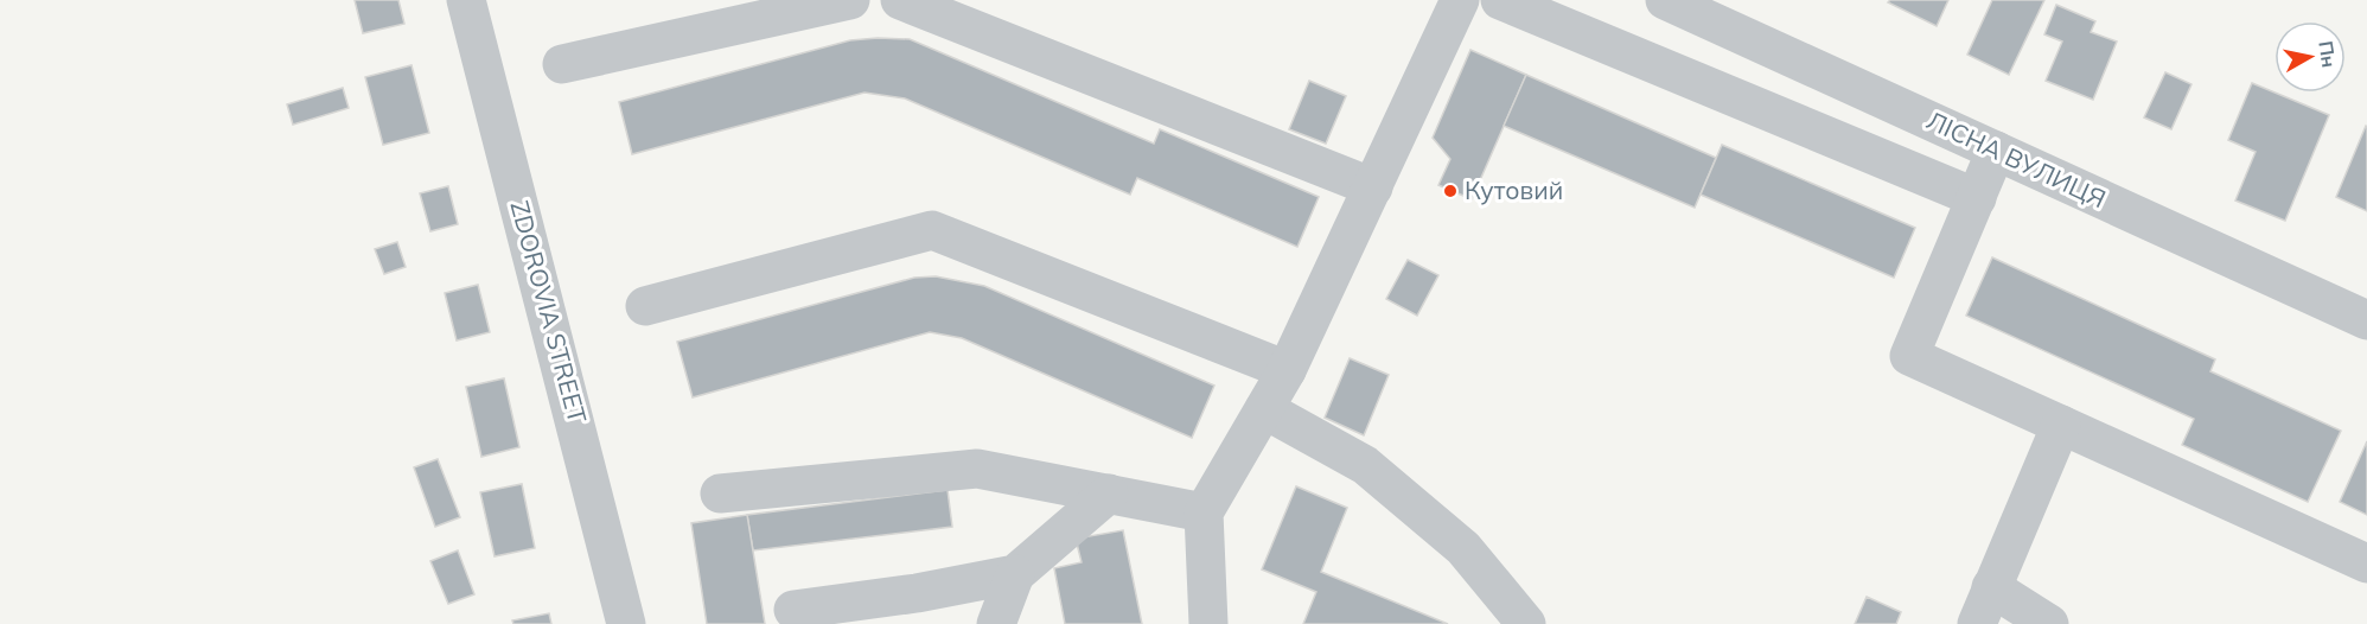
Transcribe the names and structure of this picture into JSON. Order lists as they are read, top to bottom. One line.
{"streets":{"street":["ЛІСНА ВУЛИЦЯ","ZDOROVIA STREET"]},"places":["Кутовий"],"north":"right"}
